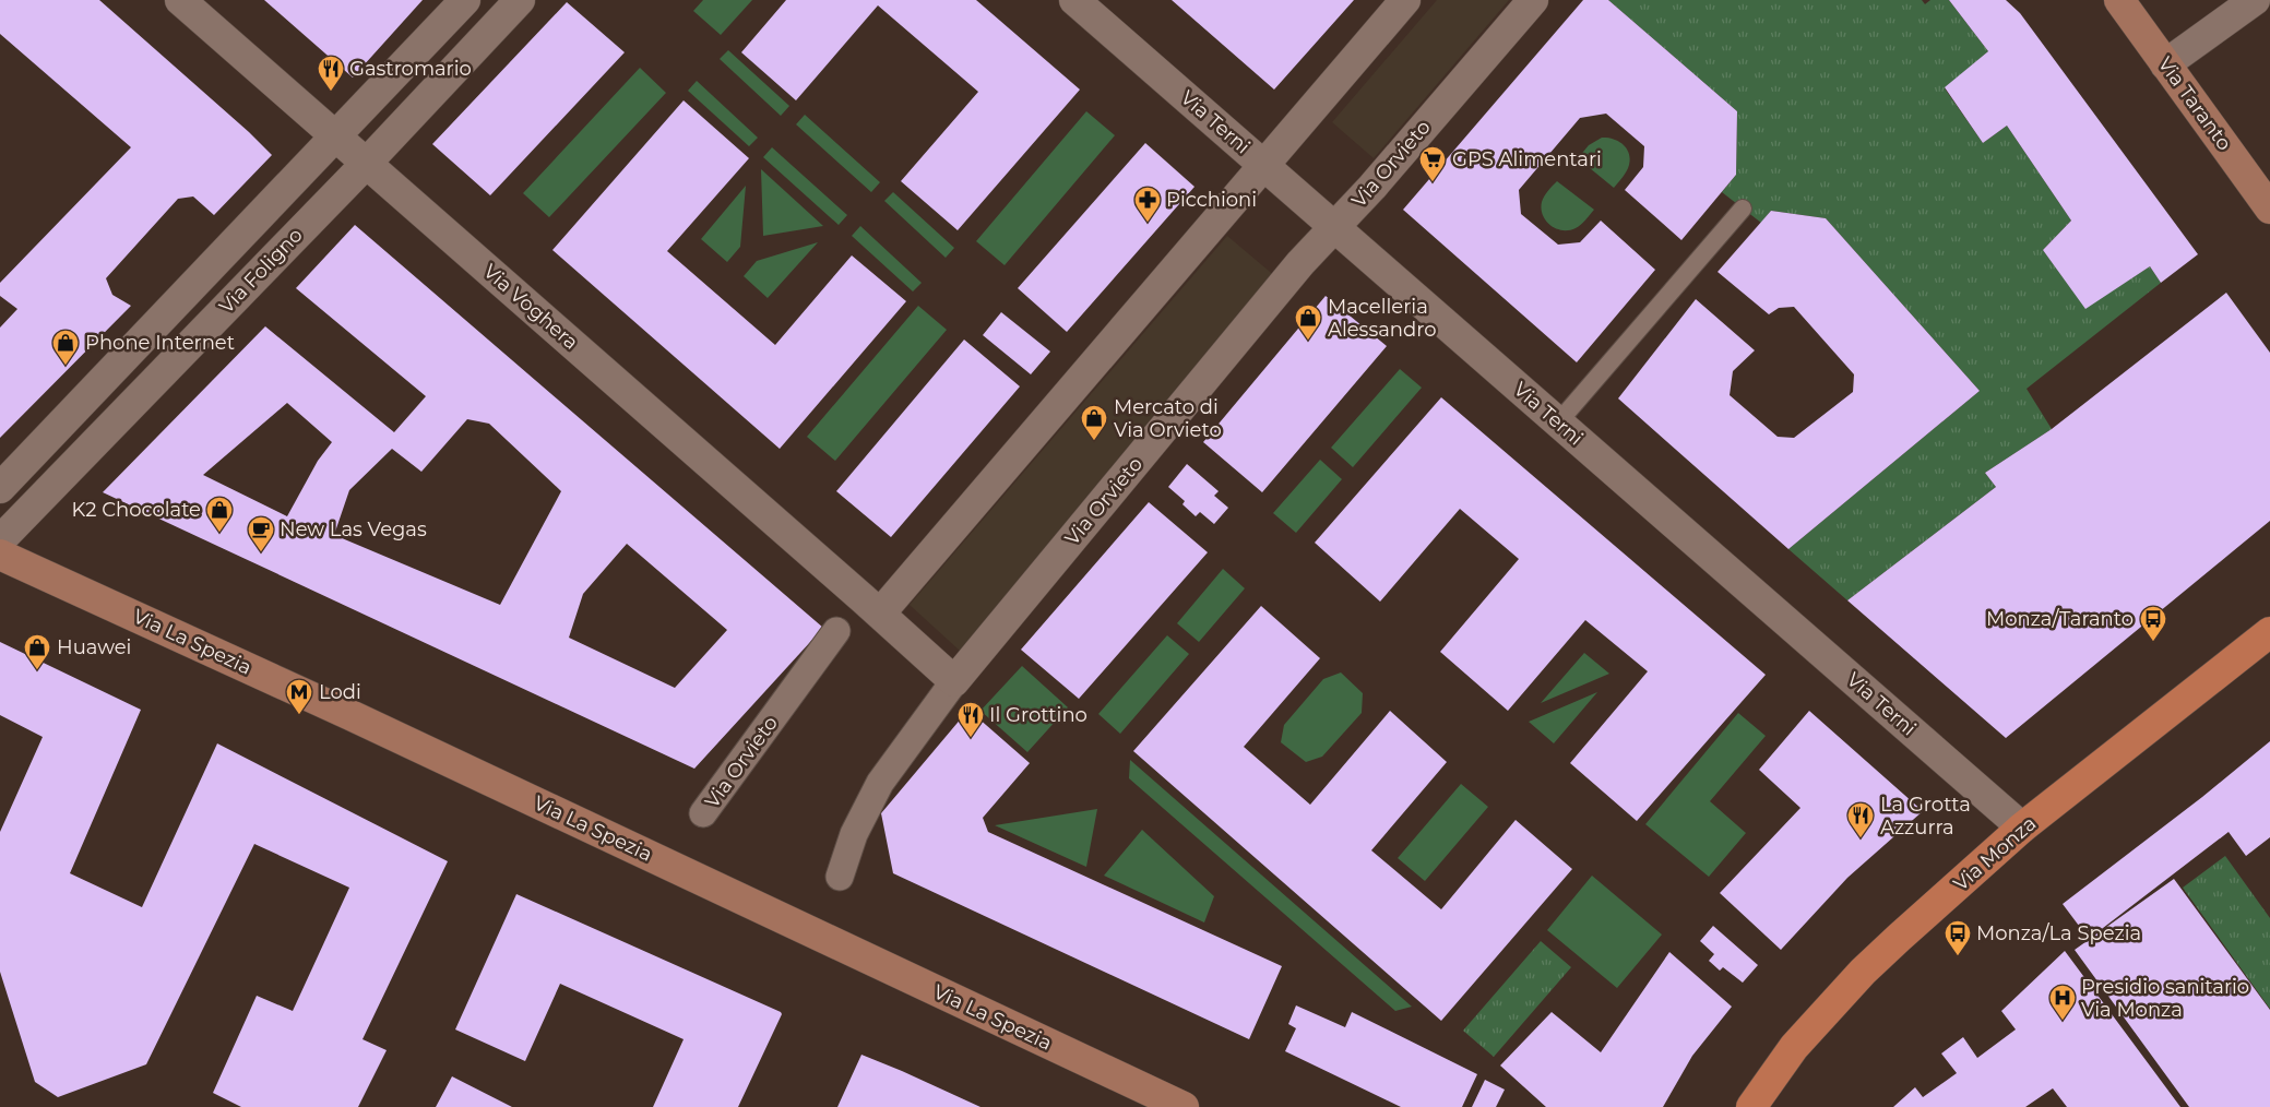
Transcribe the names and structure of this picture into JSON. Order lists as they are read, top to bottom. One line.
{"streets":{"main road":["Via Taranto","Via La Spezia","Via Monza"],"street":["Via Terni","Via Orvieto","Via Foligno","Via Voghera"]},"crossings":[["Via Terni","Via Orvieto"],["Via Terni","Via Monza"],["Via Orvieto","Via Voghera"],["Via Foligno","Via Voghera"]],"places":{"restaurant":["Gastromario","Il Grottino","La Grotta Azzurra"],"supermarket":["GPS Alimentari"],"pharmacy":["Picchioni"],"shop":["Macelleria Alessandro","Phone Internet","Mercato di Via Orvieto","K2 Chocolate","Huawei"],"cafe":["New Las Vegas"],"bus stop":["Monza/Taranto","Monza/La Spezia"],"metro station":["Lodi"],"hospital":["Presidio sanitario Via Monza"]}}
